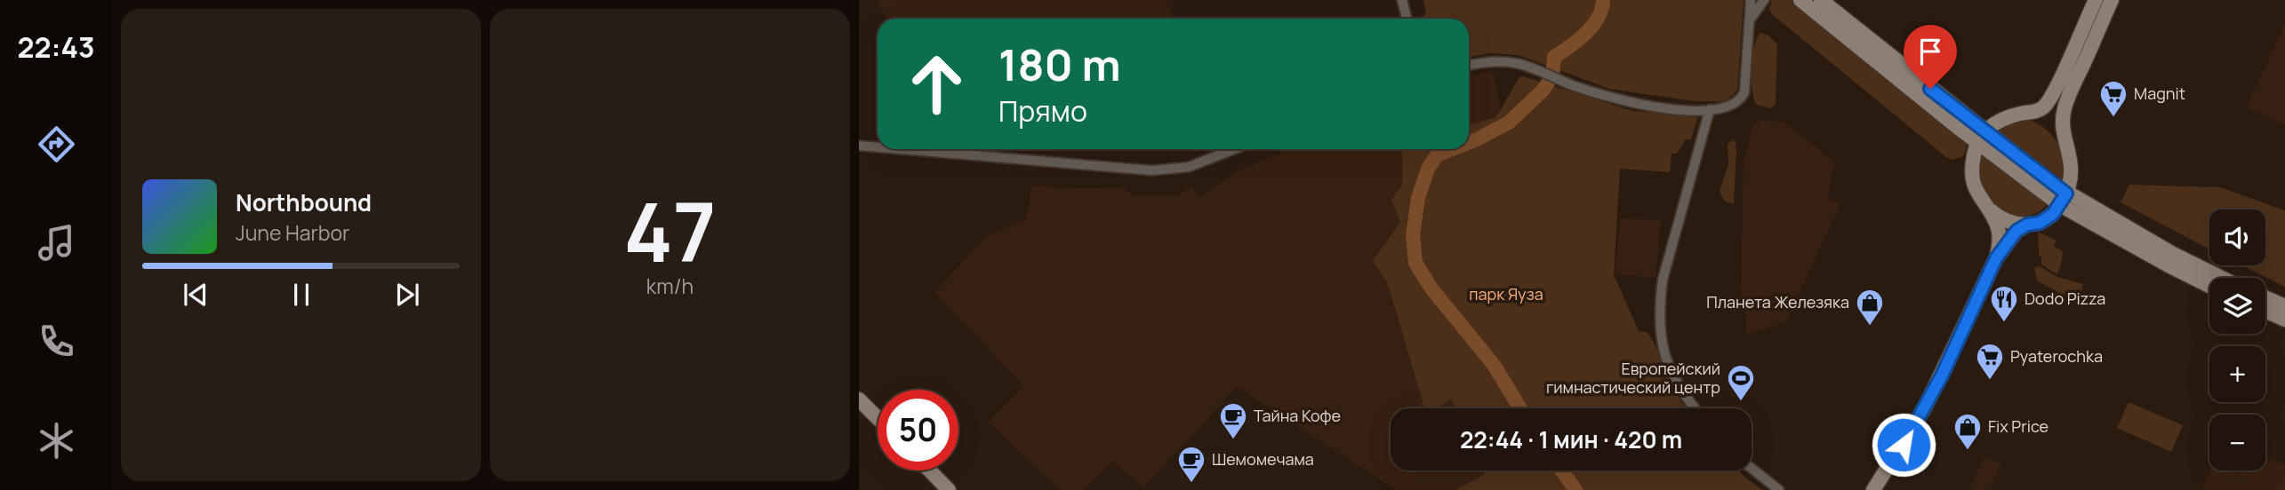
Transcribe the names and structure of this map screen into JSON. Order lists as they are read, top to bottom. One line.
{"parks":["парк Яуза"],"places":{"supermarket":["Magnit","Pyaterochka"],"restaurant":["Dodo Pizza"],"shop":["Планета Железяка","Fix Price"],"sports":["Европейский гимнастический центр"],"cafe":["Тайна Кофе","Шемомечама"]},"page":{"tabs":"22:43","tile":["47","km/h"],"turn":["180 m","Прямо"],"song":["Northbound","June Harbor"],"map_buttons":["+","−"],"limit":"50","trip":"22:44 · 1 мин · 420 m"}}
